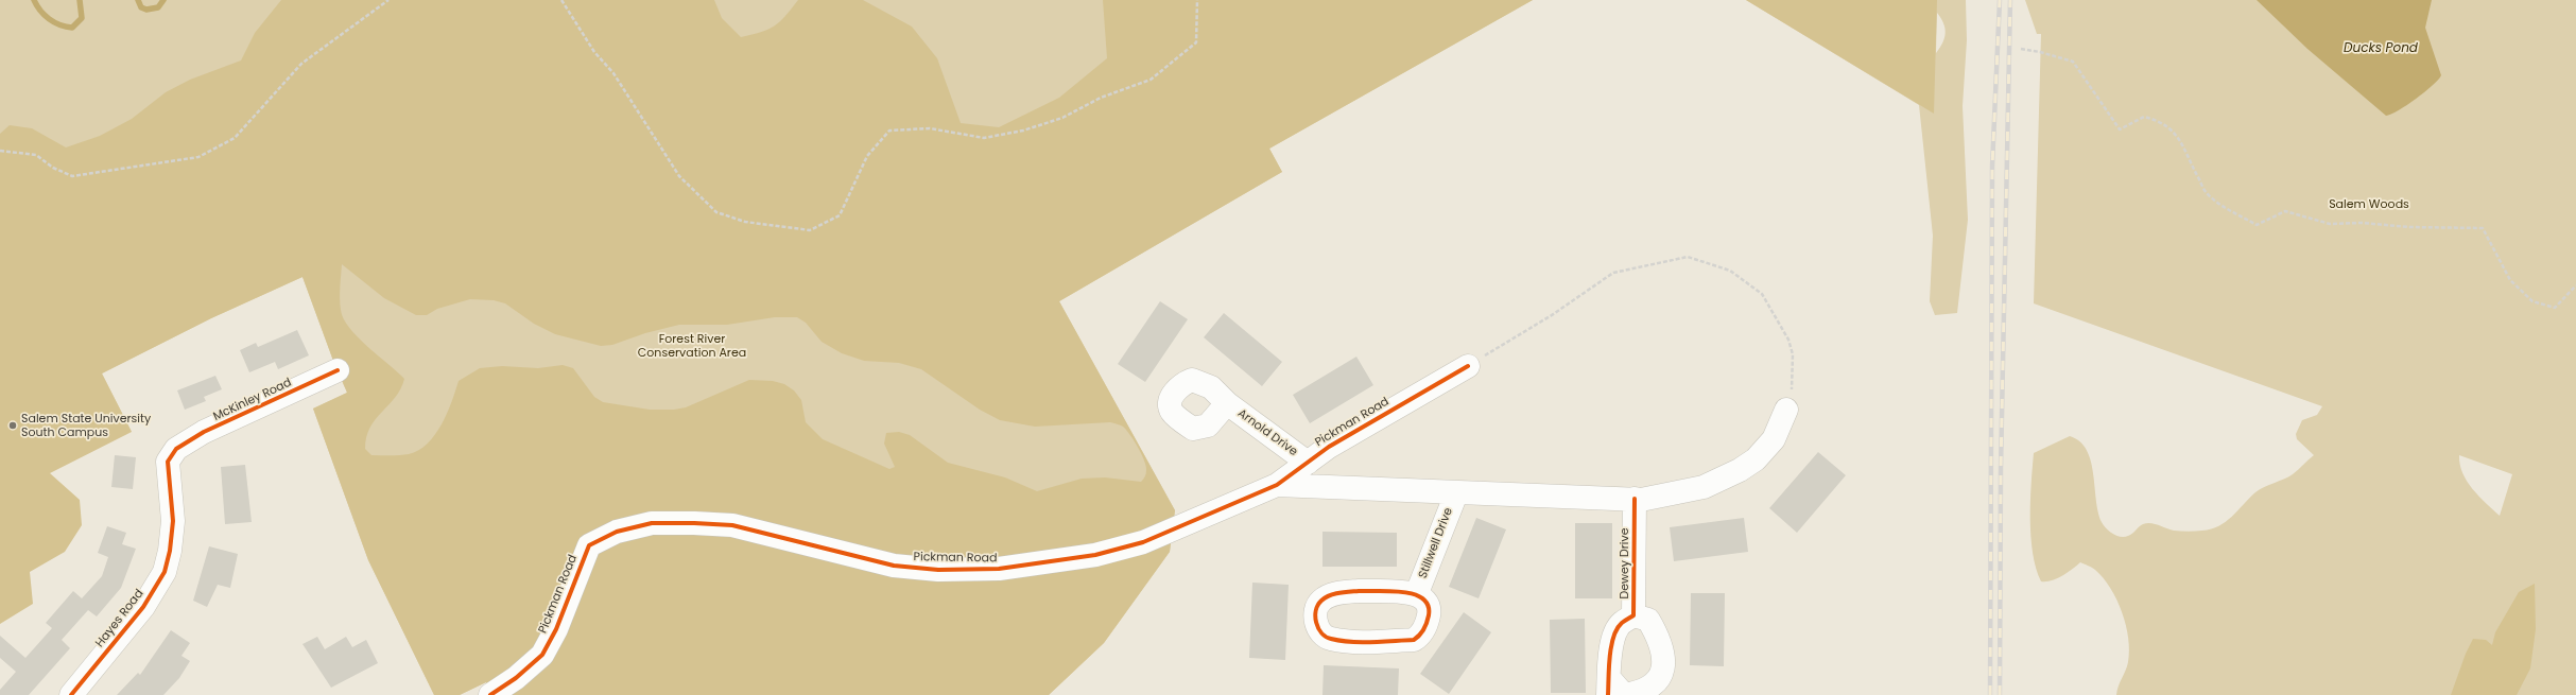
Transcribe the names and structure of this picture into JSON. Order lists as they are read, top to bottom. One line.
{"streets":{"street":["McKinley Road","Pickman Road","Arnold Drive","Stillwell Drive","Dewey Drive","Hayes Road"]},"crossings":[["McKinley Road","Hayes Road"],["Pickman Road","Arnold Drive"],["Pickman Road","Stillwell Drive"],["Pickman Road","Dewey Drive"]],"water":["Ducks Pond"],"parks":["Salem Woods","Forest River Conservation Area"],"places":["Salem State University South Campus"]}
